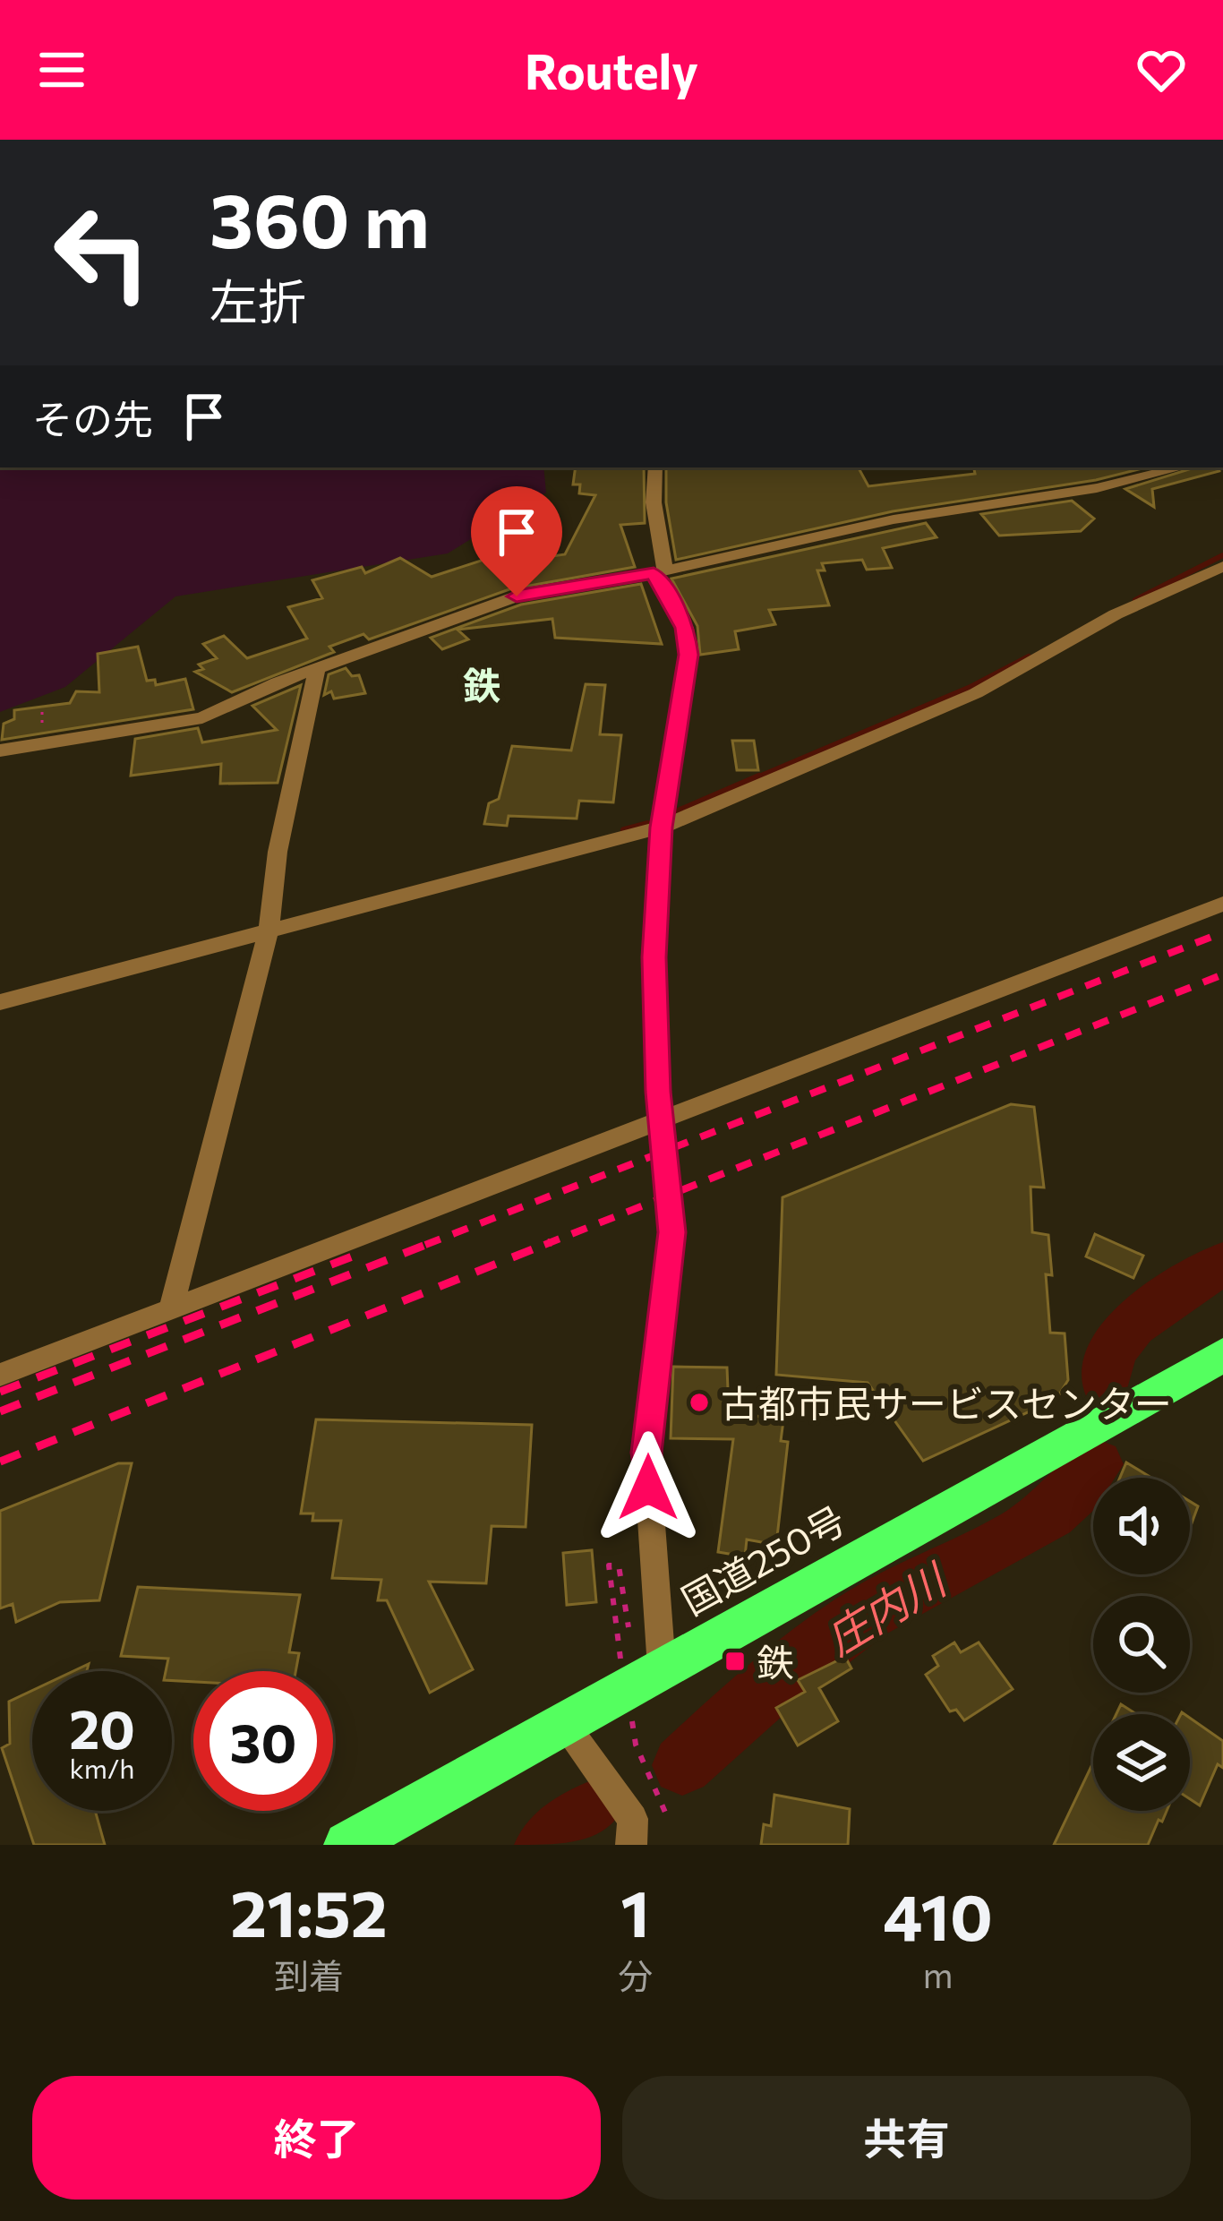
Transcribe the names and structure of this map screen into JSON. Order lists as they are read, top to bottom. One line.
{"streets":{"highway":["国道250号"]},"districts":["鉄"],"water":["庄内川"],"places":{"other":["古都市民サービスセンター"],"transit":["鉄"]},"page":{"header":"Routely","turn":["360 m","左折"],"then":"その先","speed":"20 km/h","limit":"30","eta":["21:52","到着","1","分","410","m"],"buttons":["終了","共有"]}}
